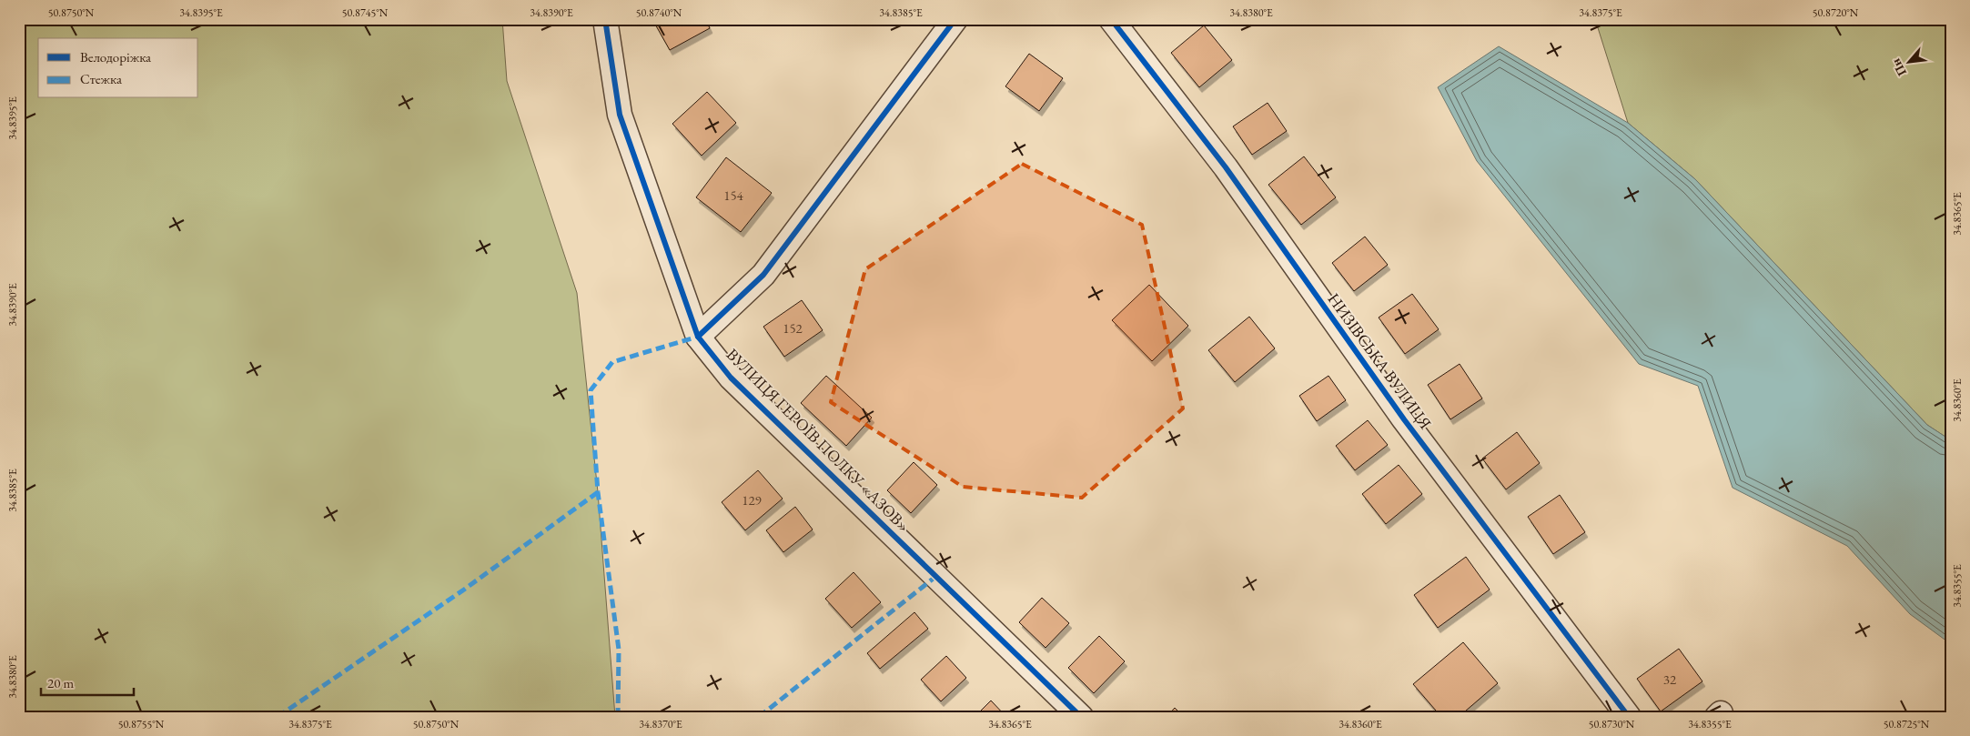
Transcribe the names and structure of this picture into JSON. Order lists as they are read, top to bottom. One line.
{"streets":{"street":["НИЗІВСЬКА ВУЛИЦЯ","ВУЛИЦЯ ГЕРОЇВ ПОЛКУ «АЗОВ»"]},"house_numbers":["154","152","129","32"],"legend":["Велодоріжка","Стежка"],"scale_bar":"20 m","north":"bottom left","coordinates":["50.8750°N","34.8395°E","50.8745°N","34.8390°E","50.8740°N","34.8385°E","34.8380°E","34.8375°E","50.8720°N","34.8365°E","34.8360°E","34.8355°E","50.8755°N","34.8370°E","50.8730°N","50.8725°N"]}
